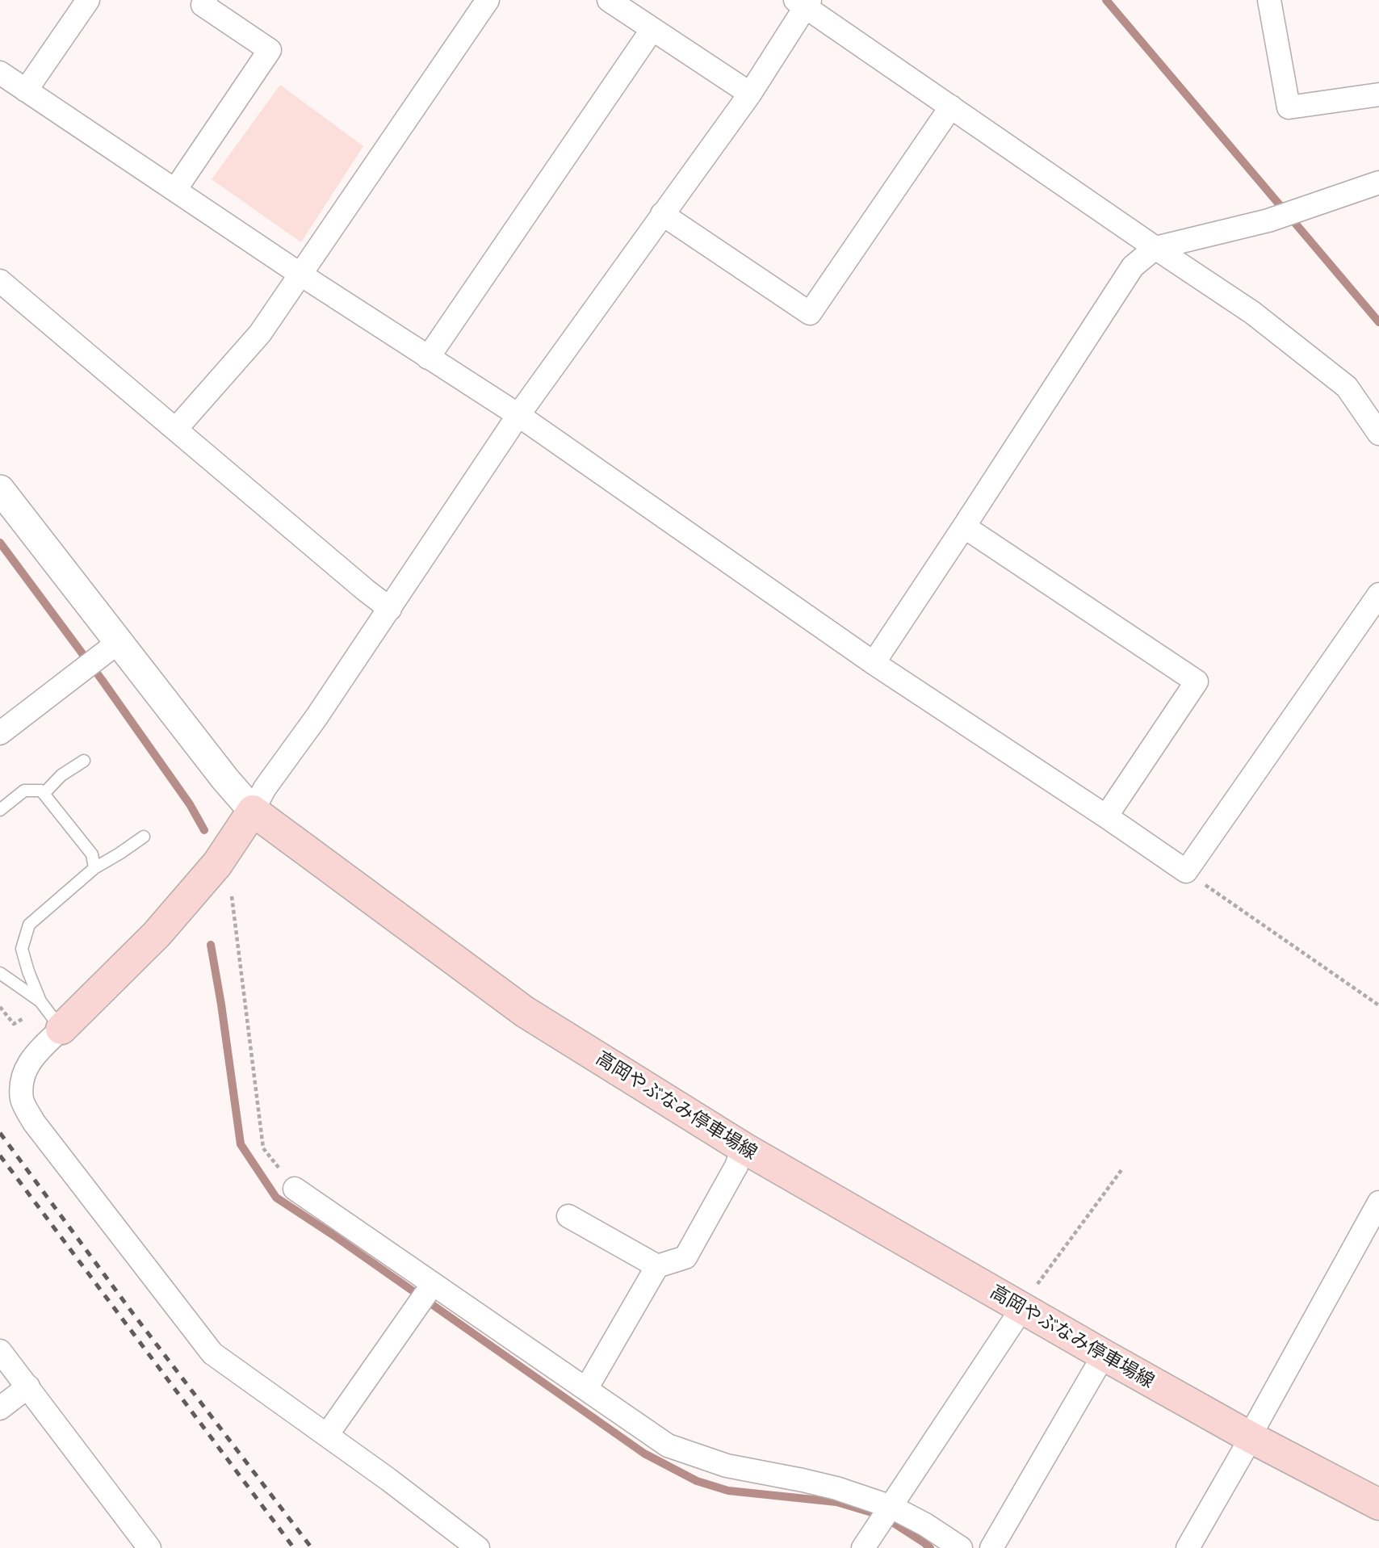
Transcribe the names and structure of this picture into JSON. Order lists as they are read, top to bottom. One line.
{"streets":{"main road":["高岡やぶなみ停車場線"]}}
